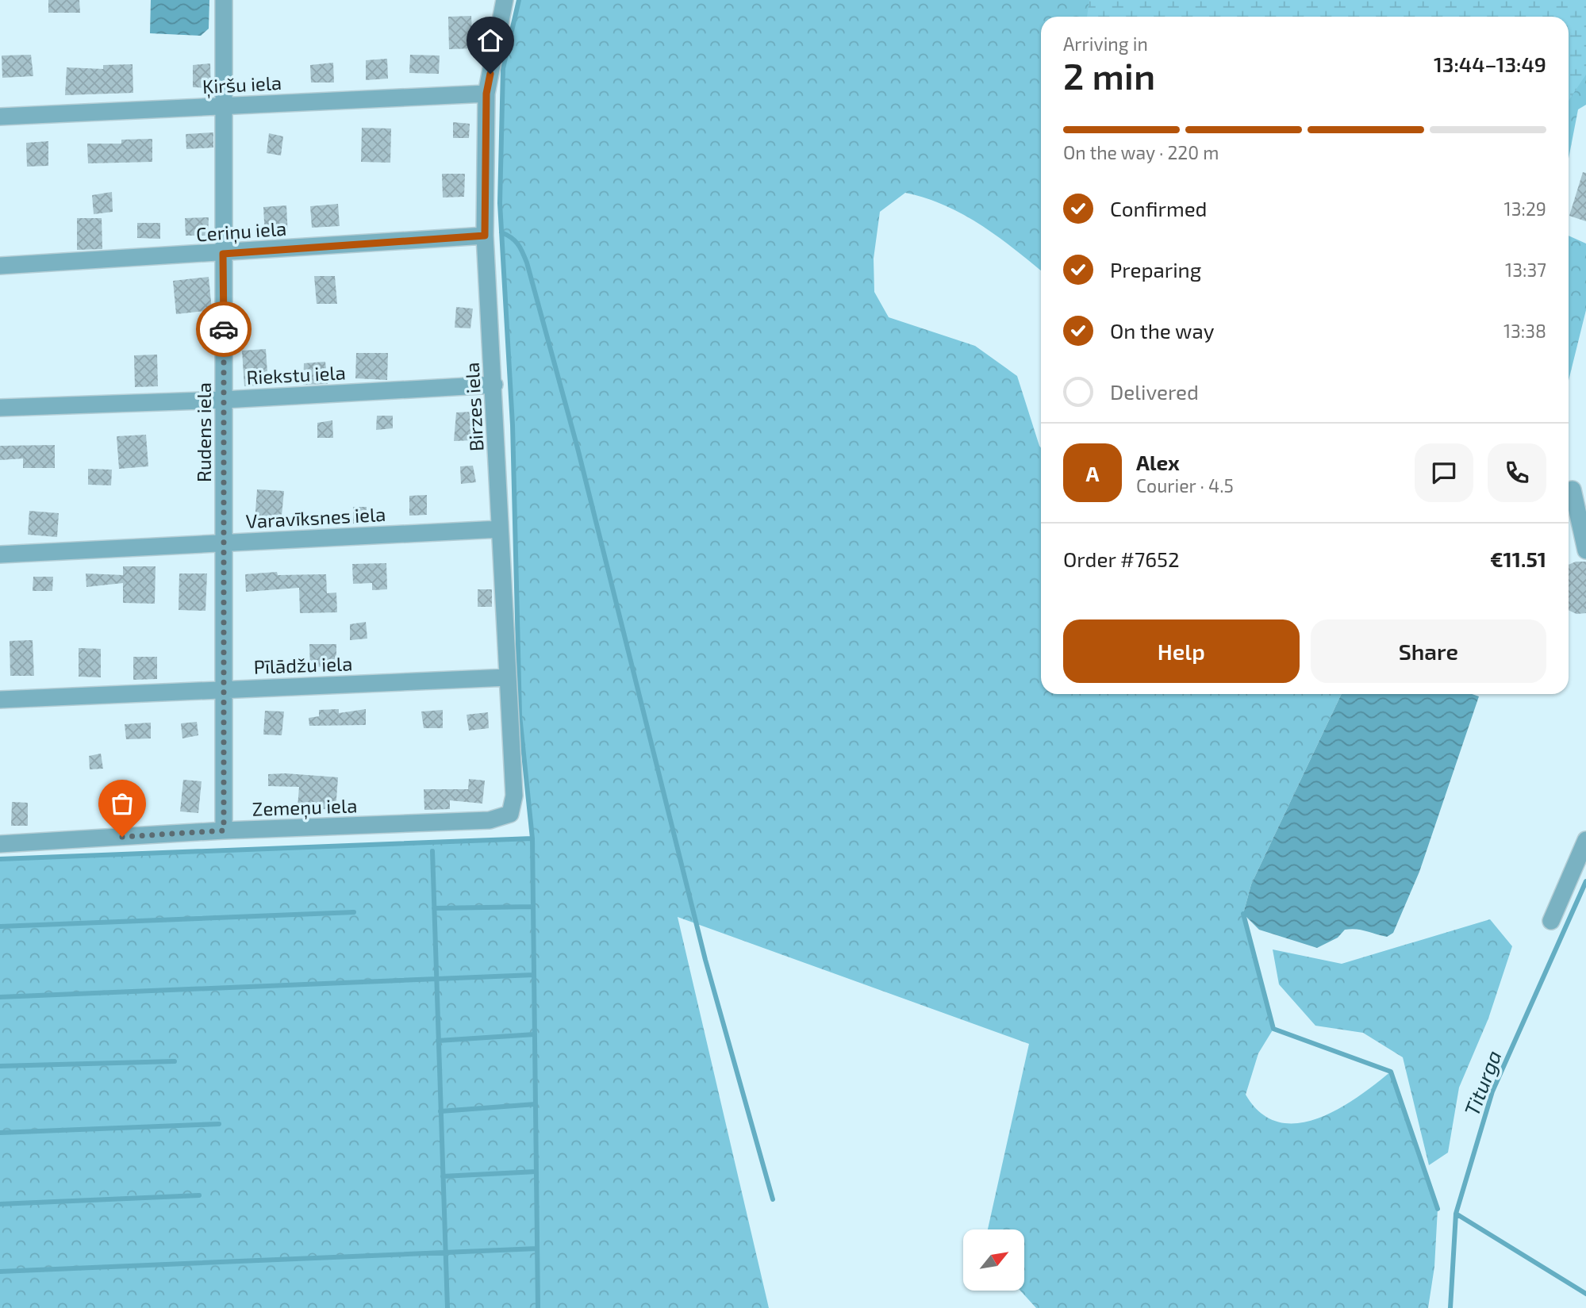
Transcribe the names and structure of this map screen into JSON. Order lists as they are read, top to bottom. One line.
{"streets":{"street":["Ķiršu iela","Ceriņu iela","Riekstu iela","Birzes iela","Rudens iela","Varavīksnes iela","Pīlādžu iela","Zemeņu iela"]},"crossings":[["Ķiršu iela","Birzes iela"],["Ķiršu iela","Rudens iela"],["Ceriņu iela","Birzes iela"],["Ceriņu iela","Rudens iela"],["Riekstu iela","Birzes iela"],["Riekstu iela","Rudens iela"],["Birzes iela","Varavīksnes iela"],["Birzes iela","Pīlādžu iela"],["Birzes iela","Zemeņu iela"],["Rudens iela","Varavīksnes iela"],["Rudens iela","Pīlādžu iela"],["Rudens iela","Zemeņu iela"]],"water":["Titurga"],"north":"top right","page":{"heading":["2 min","Arriving in","13:44–13:49"],"panel":["Alex","Courier · 4.5","Order #7652","€11.51"],"bar":"On the way · 220 m","list":[["Confirmed","13:29"],["Preparing","13:37"],["On the way","13:38"],"Delivered"],"round":"A","buttons":["Help","Share"]}}
